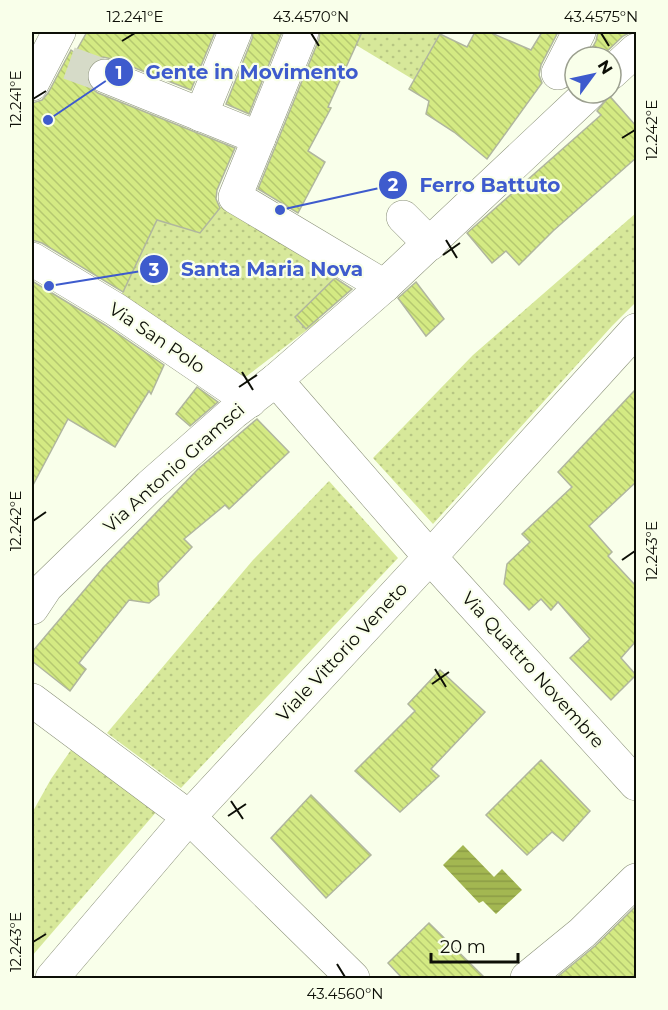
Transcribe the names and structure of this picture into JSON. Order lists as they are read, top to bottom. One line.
{"streets":{"street":["Via San Polo","Via Antonio Gramsci","Viale Vittorio Veneto","Via Quattro Novembre"]},"crossings":[["Via San Polo","Via Antonio Gramsci"],["Via Antonio Gramsci","Via Quattro Novembre"],["Viale Vittorio Veneto","Via Quattro Novembre"]],"places":["Gente in Movimento","Ferro Battuto","Santa Maria Nova"],"scale_bar":"20 m","north":"top right","coordinates":["12.241°E","43.4570°N","43.4575°N","12.242°E","12.243°E","43.4560°N"]}
